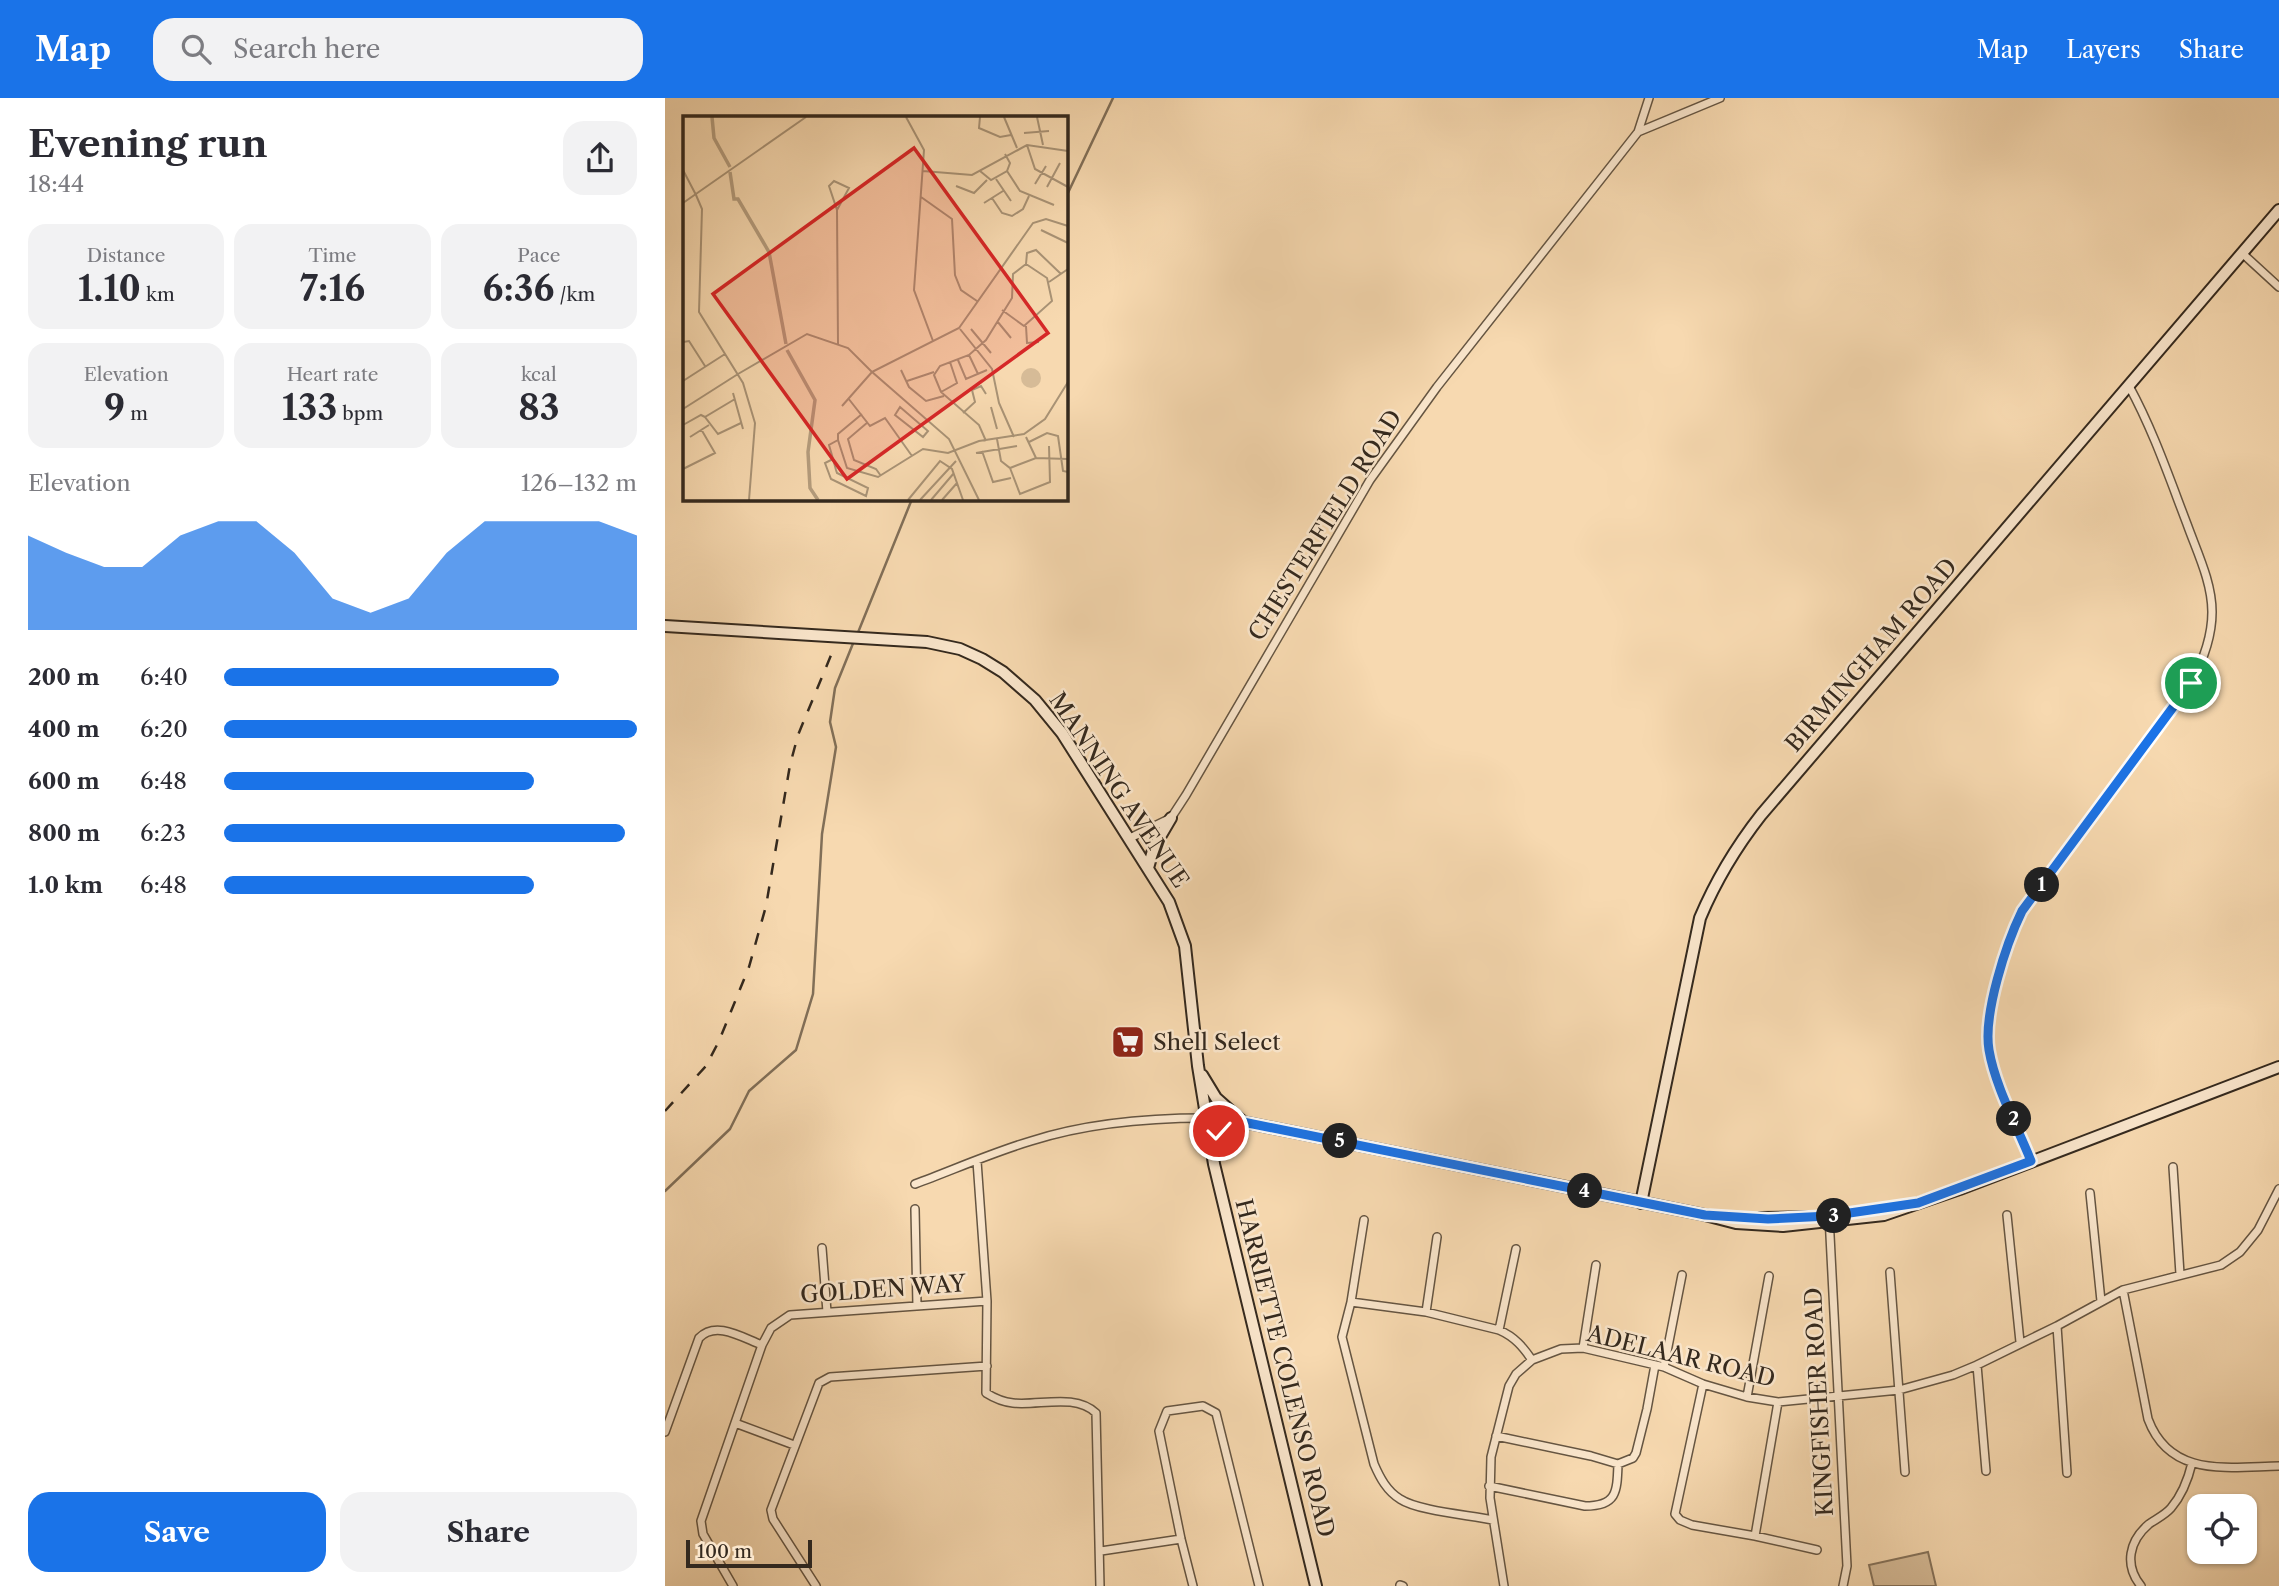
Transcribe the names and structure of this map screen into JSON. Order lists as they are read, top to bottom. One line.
{"streets":{"main road":["BIRMINGHAM ROAD","MANNING AVENUE","HARRIETTE COLENSO ROAD"],"street":["CHESTERFIELD ROAD","GOLDEN WAY","ADELAAR ROAD","KINGFISHER ROAD"]},"crossings":[["CHESTERFIELD ROAD","MANNING AVENUE"],["MANNING AVENUE","HARRIETTE COLENSO ROAD"],["ADELAAR ROAD","KINGFISHER ROAD"]],"places":{"supermarket":["Shell Select"]},"scale_bar":"100 m","page":{"header":"Map","search":"Search here","nav":["Map","Layers","Share"],"heading":["Evening run","18:44"],"stats":[["Distance","1.10 km"],["Time","7:16"],["Pace","6:36 /km"],["Elevation","9 m"],["Heart rate","133 bpm"],["kcal","83"]],"chart":["Elevation","126–132 m"],"list":[{"name":"200 m","note":"6:40"},{"name":"400 m","note":"6:20"},{"name":"600 m","note":"6:48"},{"name":"800 m","note":"6:23"},{"name":"1.0 km","note":"6:48"}],"pins":["1","2","5","4","3"],"buttons":["Save","Share"],"scale":"100 m"}}
